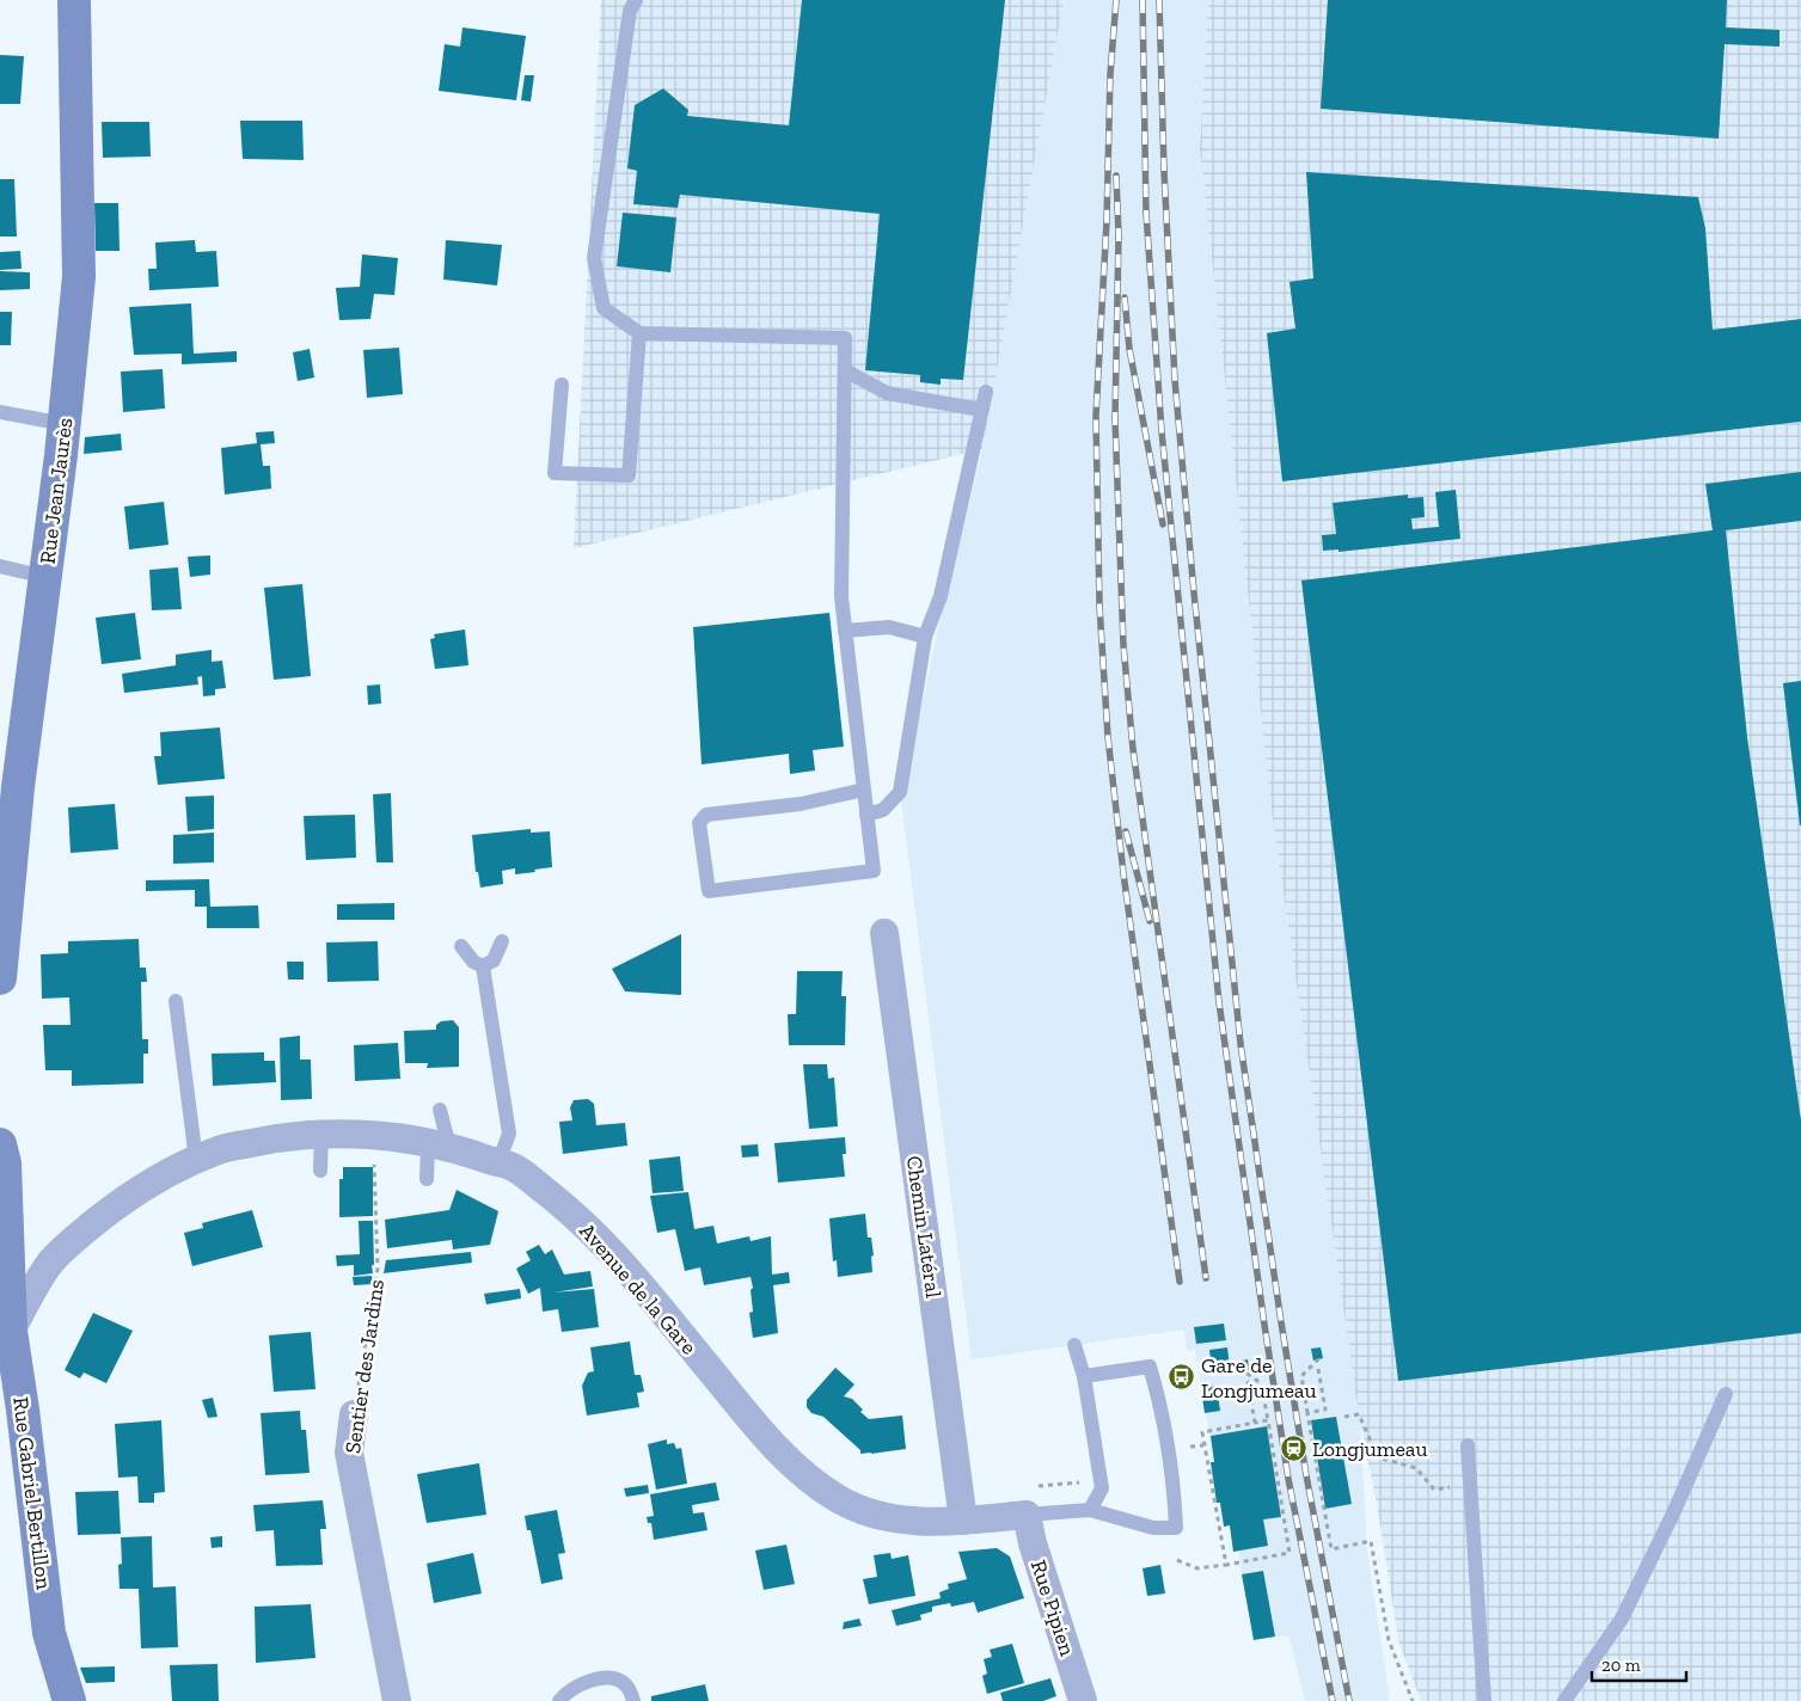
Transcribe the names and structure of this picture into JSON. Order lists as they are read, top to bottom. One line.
{"streets":{"main road":["Rue Jean Jaurès","Rue Gabriel Bertillon"],"street":["Chemin Latéral","Avenue de la Gare","Sentier des Jardins","Rue Pipien"]},"crossings":[["Chemin Latéral","Avenue de la Gare"],["Avenue de la Gare","Sentier des Jardins"],["Avenue de la Gare","Rue Gabriel Bertillon"],["Avenue de la Gare","Rue Pipien"]],"places":{"bus stop":["Gare de Longjumeau"],"station":["Longjumeau"]},"scale_bar":"20 m"}
